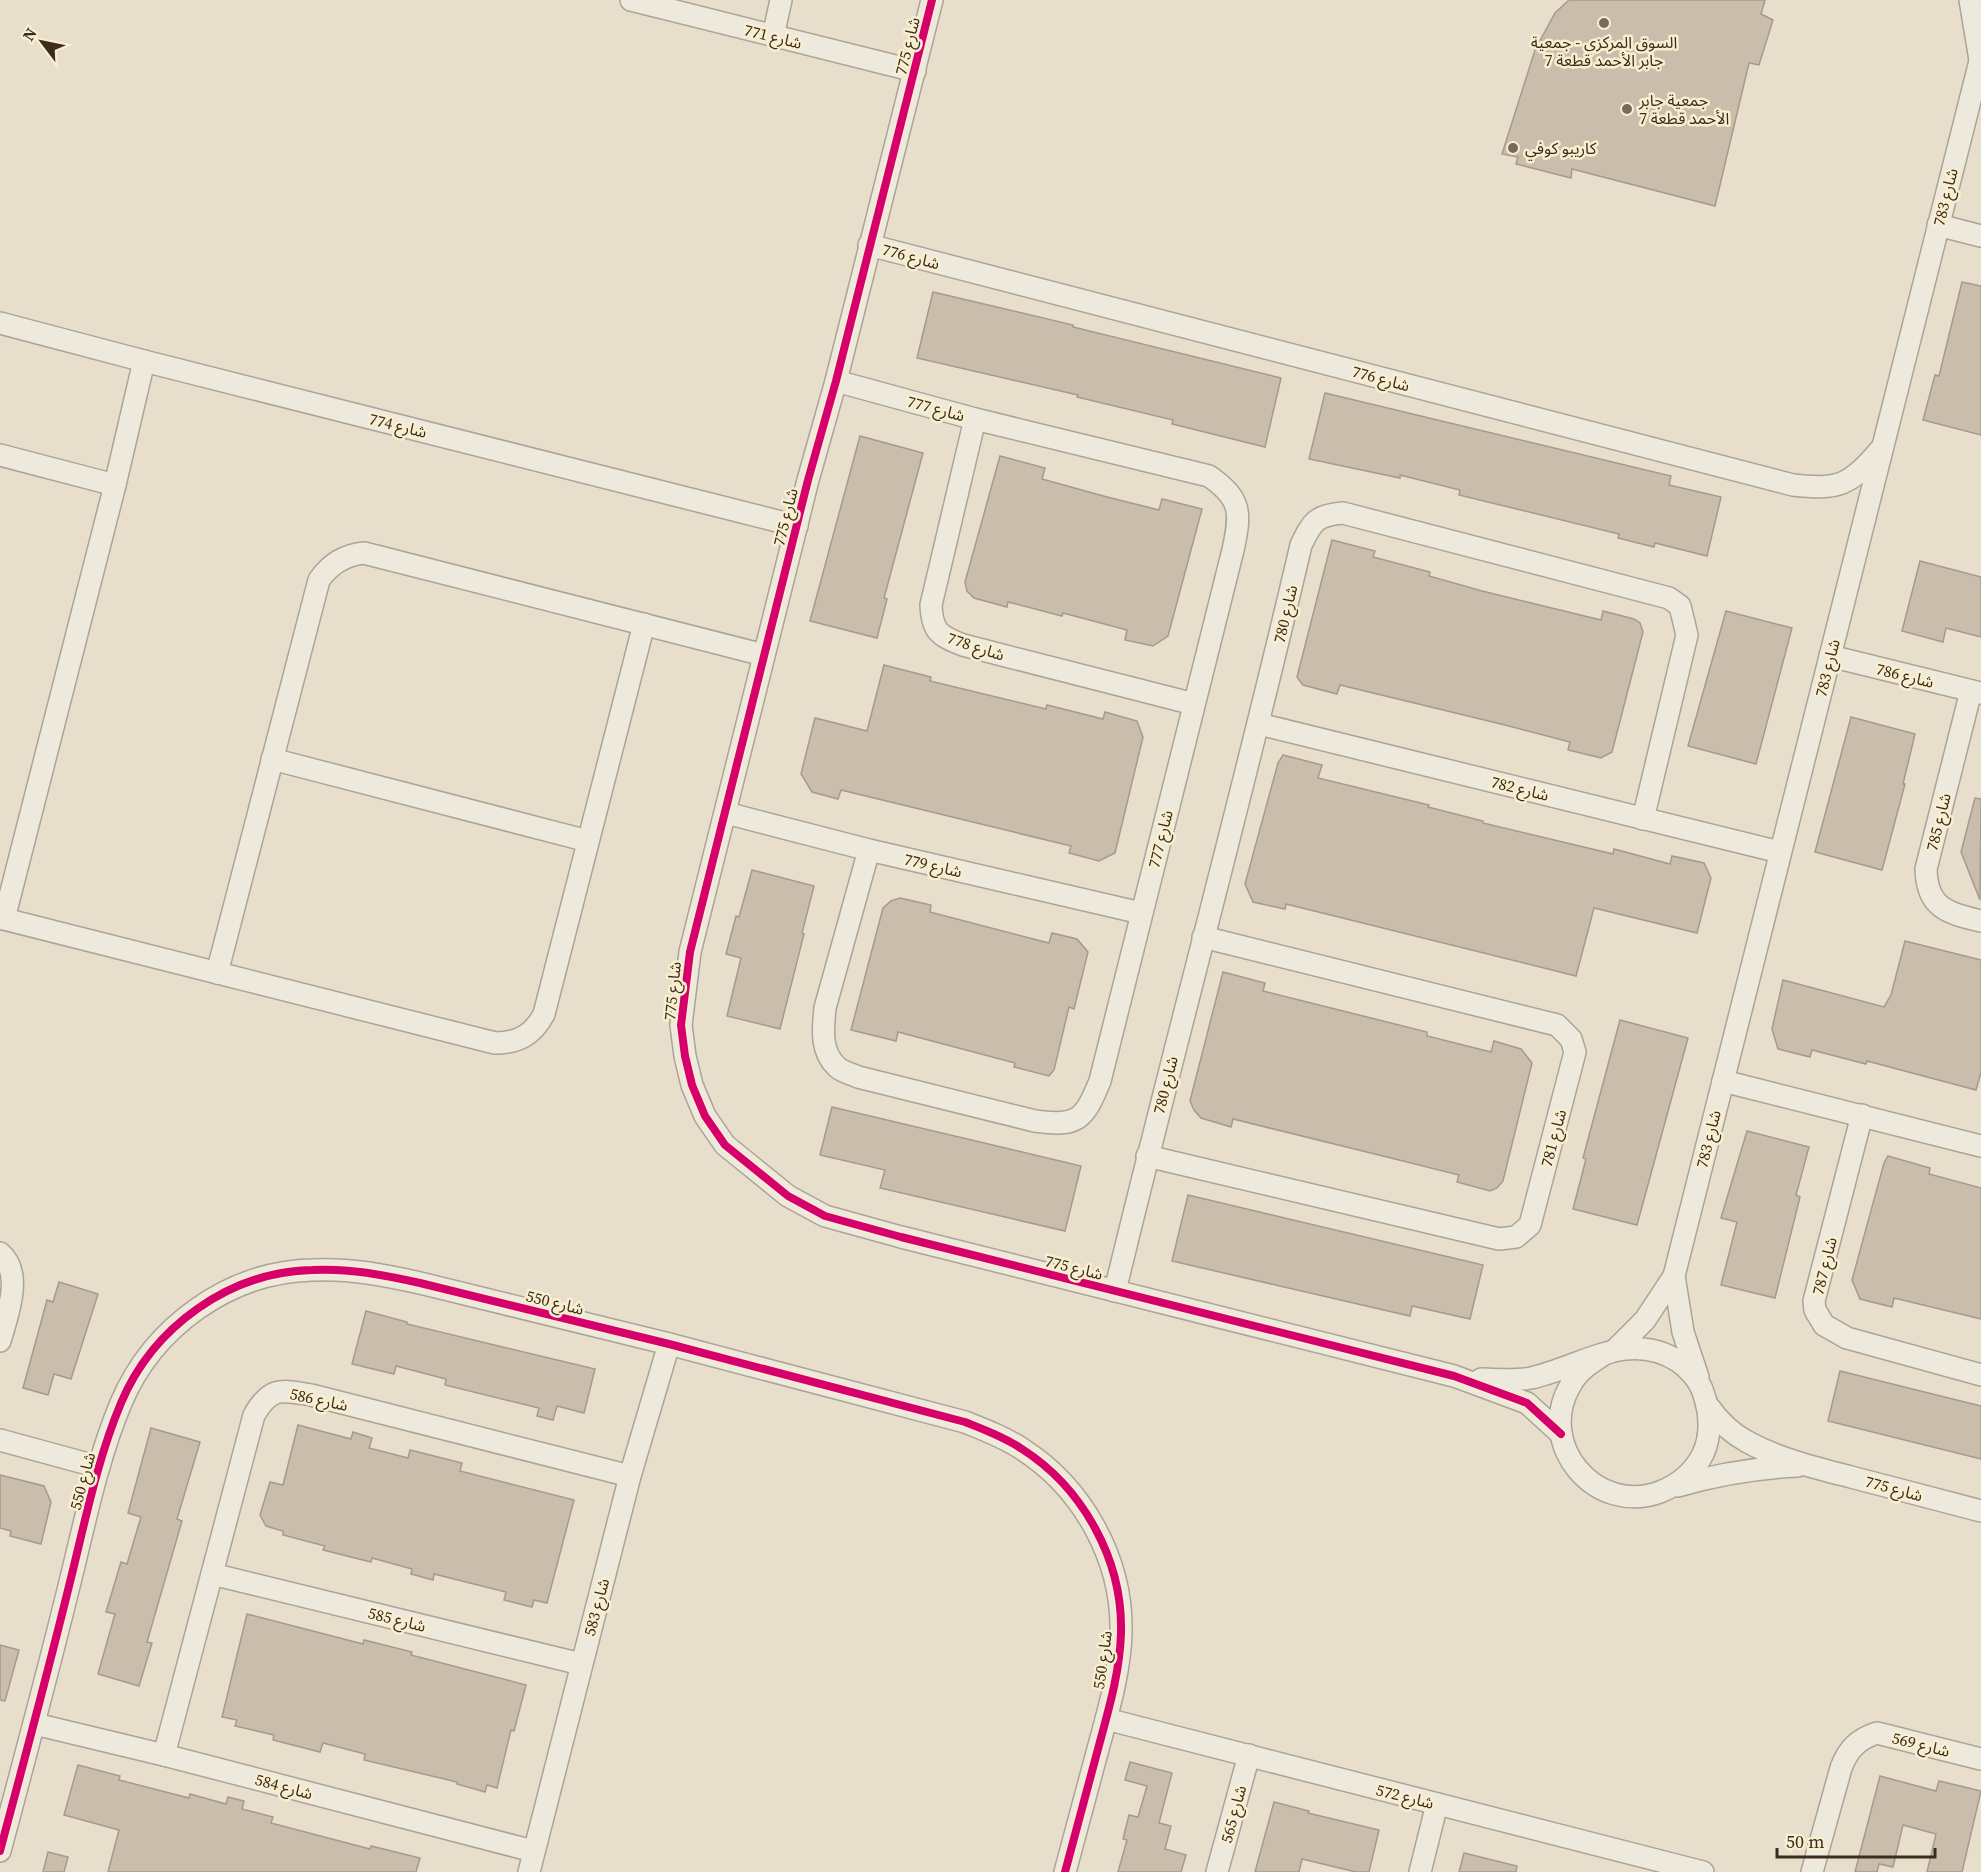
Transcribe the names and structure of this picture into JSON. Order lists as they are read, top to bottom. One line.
{"streets":{"street":["شارع 771","شارع 775","شارع 783","شارع 776","شارع 777","شارع 774","شارع 780","شارع 778","شارع 786","شارع 782","شارع 785","شارع 779","شارع 781","شارع 787","شارع 550","شارع 586","شارع 583","شارع 585","شارع 569","شارع 584","شارع 572","شارع 565"]},"crossings":[["شارع 771","شارع 775"],["شارع 775","شارع 783"],["شارع 775","شارع 776"],["شارع 775","شارع 777"],["شارع 775","شارع 774"],["شارع 775","شارع 780"],["شارع 775","شارع 779"],["شارع 783","شارع 776"],["شارع 783","شارع 786"],["شارع 783","شارع 782"],["شارع 777","شارع 778"],["شارع 777","شارع 779"],["شارع 780","شارع 782"],["شارع 780","شارع 781"],["شارع 786","شارع 785"],["شارع 550","شارع 583"],["شارع 550","شارع 584"],["شارع 550","شارع 572"],["شارع 586","شارع 583"],["شارع 586","شارع 585"],["شارع 586","شارع 584"],["شارع 583","شارع 585"],["شارع 583","شارع 584"],["شارع 572","شارع 565"]],"places":["السوق المركزي - جمعية جابر الأحمد قطعة 7","جمعية جابر الأحمد قطعة 7","كاريبو كوفي"],"scale_bar":"50 m","north":"top left"}
